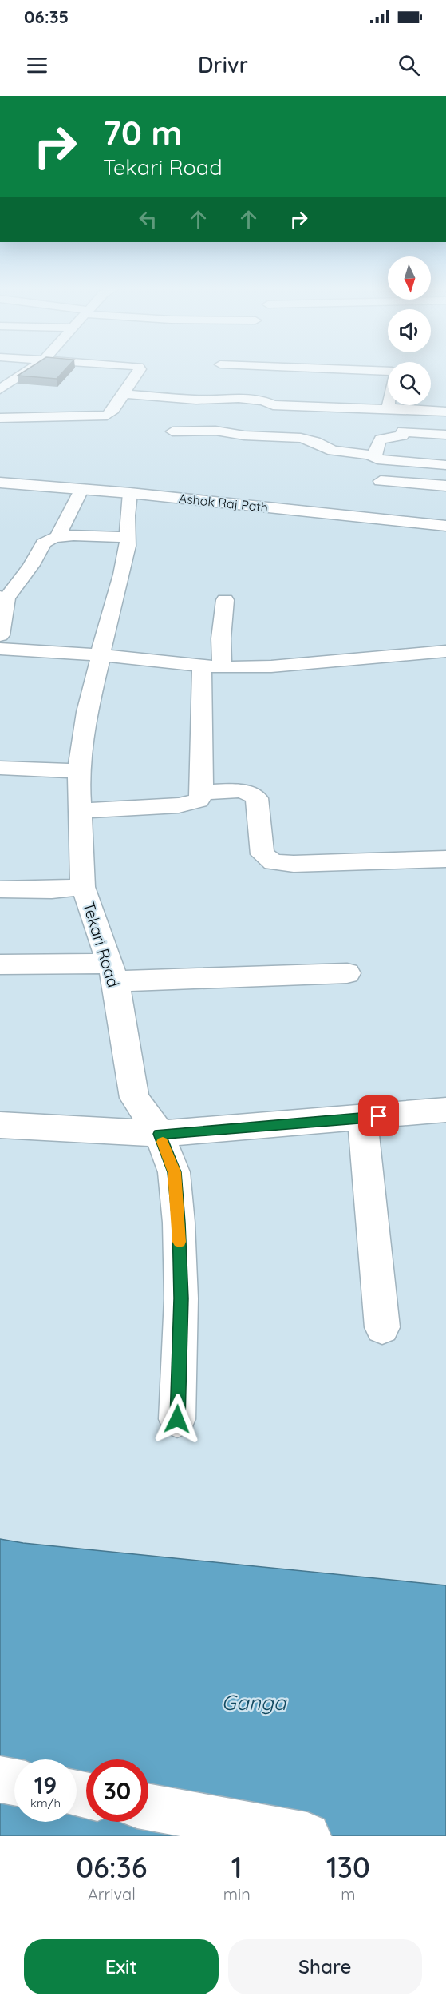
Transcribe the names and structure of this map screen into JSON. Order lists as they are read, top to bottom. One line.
{"streets":{"main road":["Ashok Raj Path","Tekari Road"]},"crossings":[["Ashok Raj Path","Tekari Road"]],"water":["Ganga"],"north":"bottom","page":{"status":"06:35","header":"Drivr","turn":["70 m","Tekari Road"],"speed":"19 km/h","limit":"30","eta":["06:36","Arrival","1","min","130","m"],"buttons":["Exit","Share"]}}
